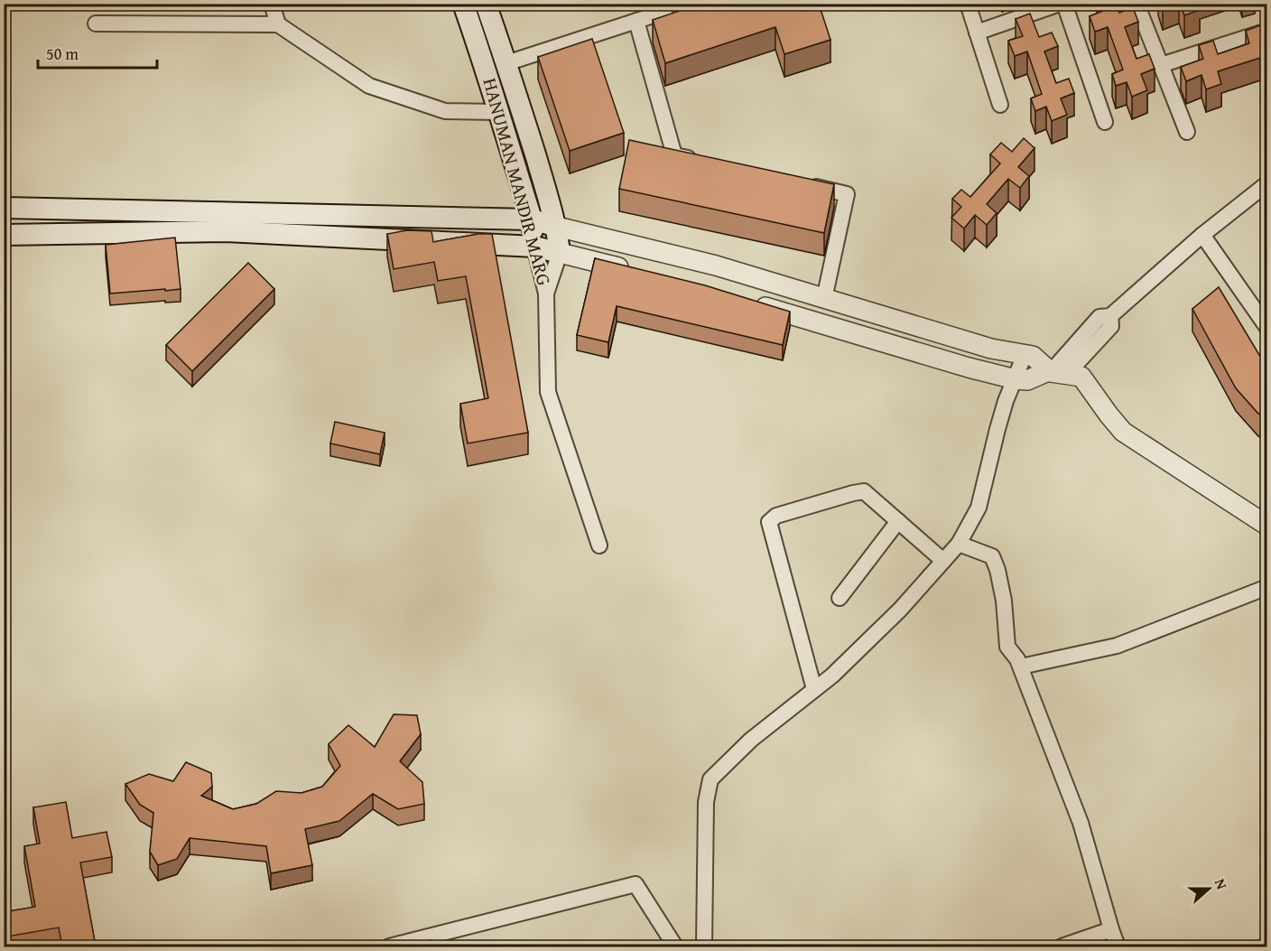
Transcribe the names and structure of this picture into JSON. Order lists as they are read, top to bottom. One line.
{"streets":{"main road":["HANUMAN MANDIR MARG"]},"scale_bar":"50 m","north":"right"}
